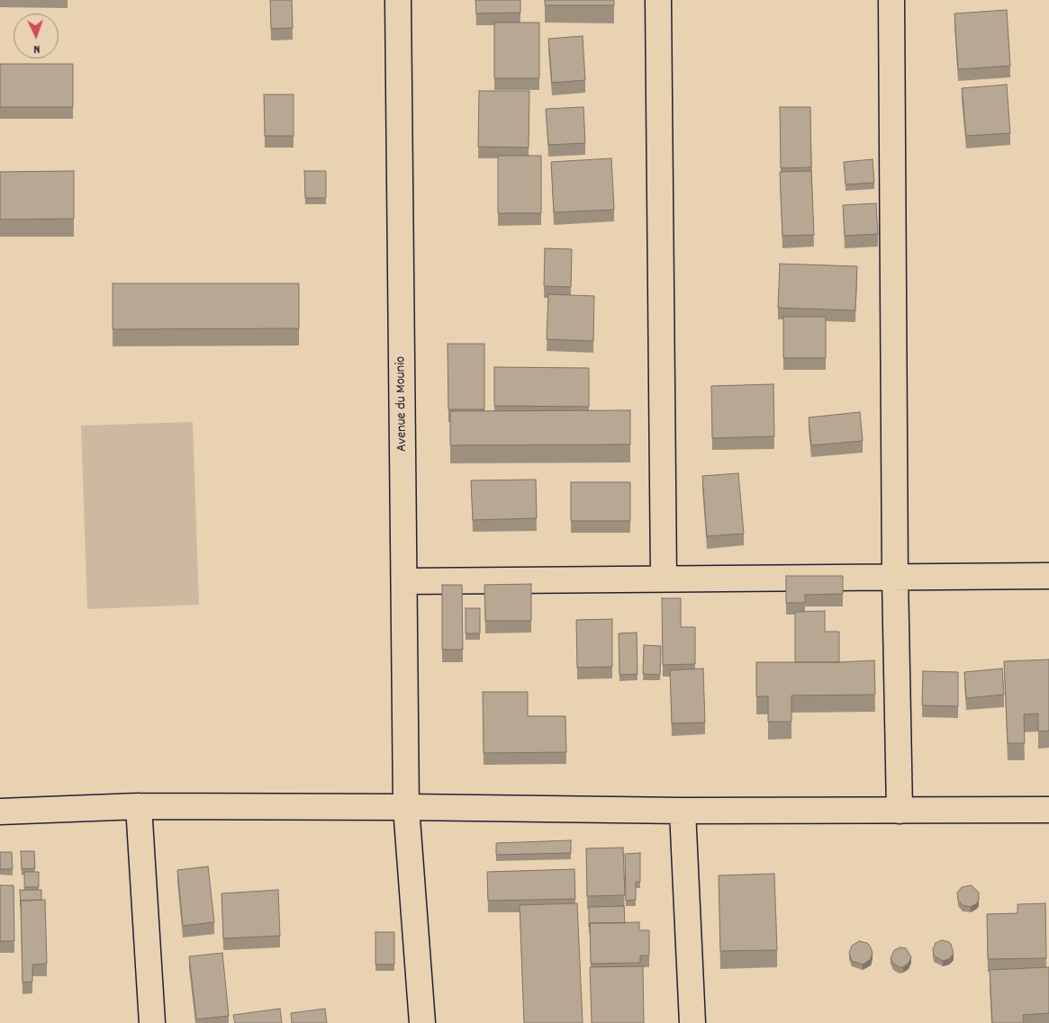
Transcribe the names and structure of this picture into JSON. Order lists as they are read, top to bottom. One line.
{"streets":{"street":["Avenue du Mounio"]},"north":"bottom"}
